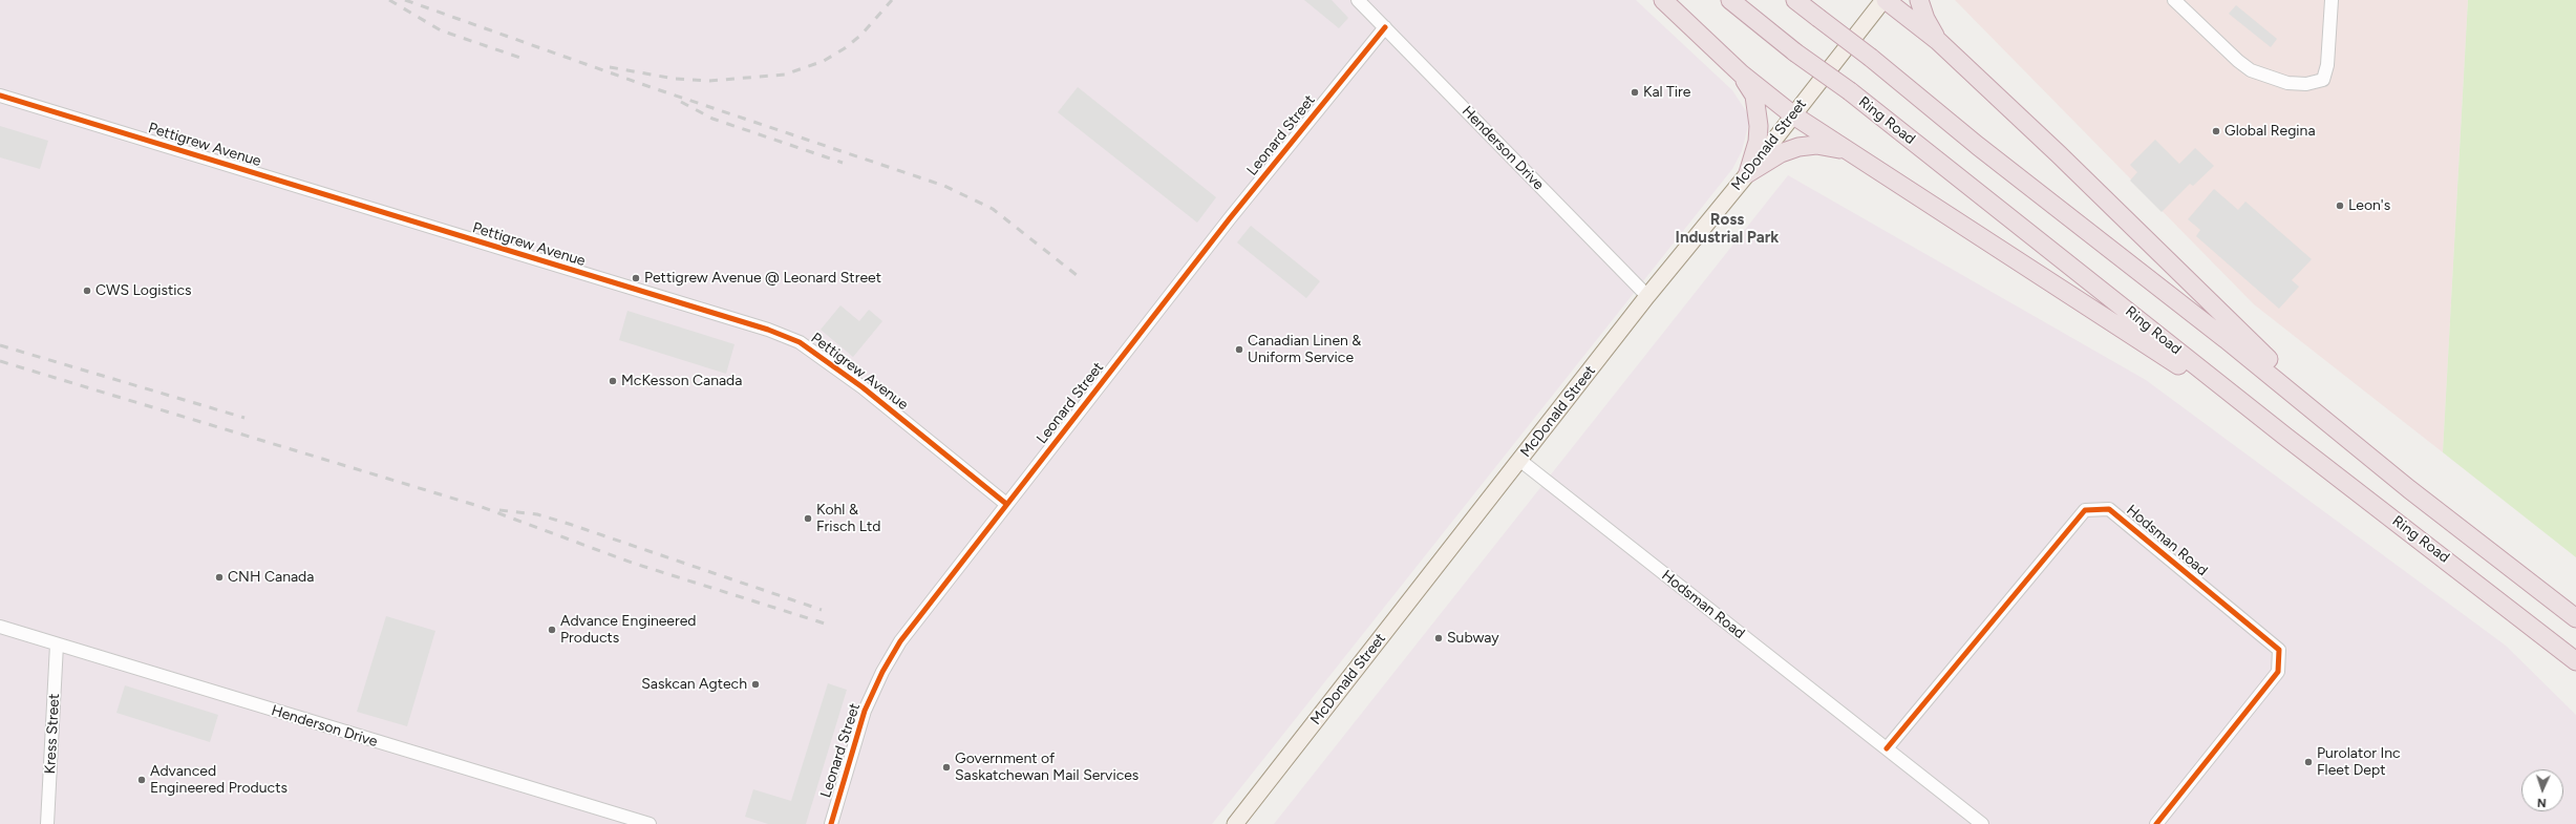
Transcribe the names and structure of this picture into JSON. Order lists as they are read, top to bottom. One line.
{"streets":{"highway":["Ring Road"],"main road":["McDonald Street"],"street":["Leonard Street","Pettigrew Avenue","Henderson Drive","Hodsman Road","Kress Street"]},"crossings":[["Leonard Street","Pettigrew Avenue"],["Leonard Street","Henderson Drive"],["McDonald Street","Henderson Drive"],["McDonald Street","Hodsman Road"],["Henderson Drive","Kress Street"]],"districts":["Ross Industrial Park"],"places":["Kal Tire","Global Regina","Leon's","Pettigrew Avenue @ Leonard Street","CWS Logistics","Canadian Linen & Uniform Service","McKesson Canada","Kohl & Frisch Ltd","CNH Canada","Advance Engineered Products","Subway","Saskcan Agtech","Purolator Inc Fleet Dept","Government of Saskatchewan Mail Services","Advanced Engineered Products"],"north":"bottom"}
